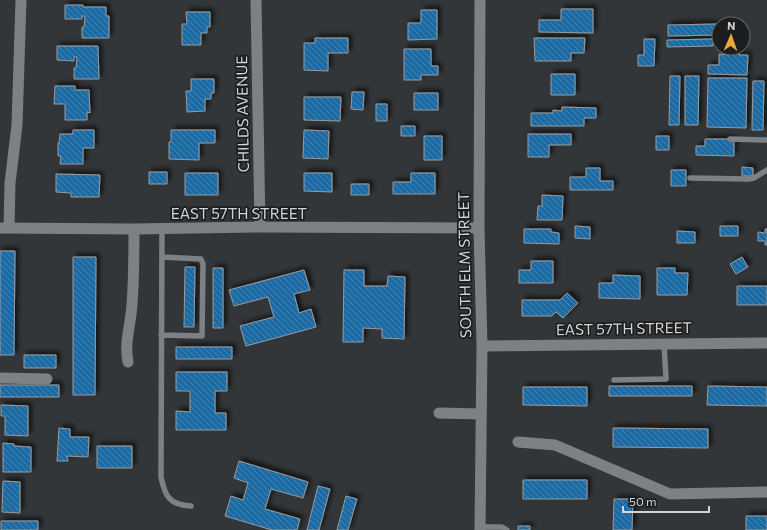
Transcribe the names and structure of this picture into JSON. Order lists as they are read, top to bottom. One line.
{"streets":{"street":["CHILDS AVENUE","EAST 57TH STREET","SOUTH ELM STREET"]},"crossings":[["CHILDS AVENUE","EAST 57TH STREET"],["EAST 57TH STREET","SOUTH ELM STREET"]],"scale_bar":"50 m","north":"top"}
